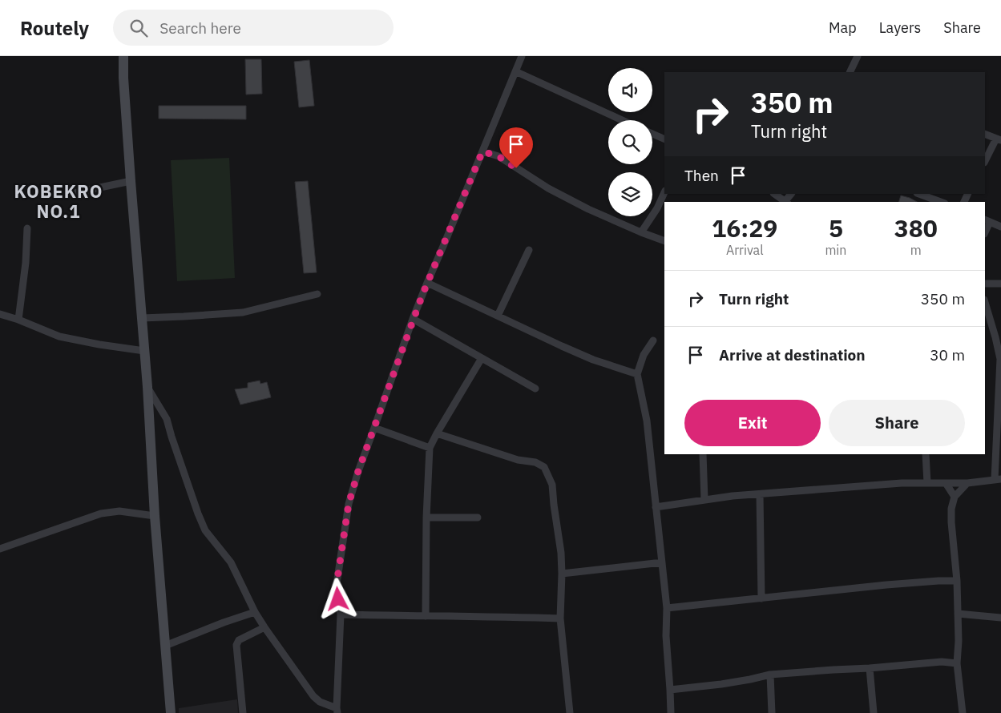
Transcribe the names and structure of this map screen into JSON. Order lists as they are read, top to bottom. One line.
{"districts":["KOBEKRO NO.1"],"page":{"header":"Routely","search":"Search here","nav":["Map","Layers","Share"],"turn":["350 m","Turn right"],"then":"Then","eta":["16:29","Arrival","5","min","380","m"],"list":[{"name":"Turn right","value":"350 m"},{"name":"Arrive at destination","value":"30 m"}],"buttons":["Exit","Share"]}}
